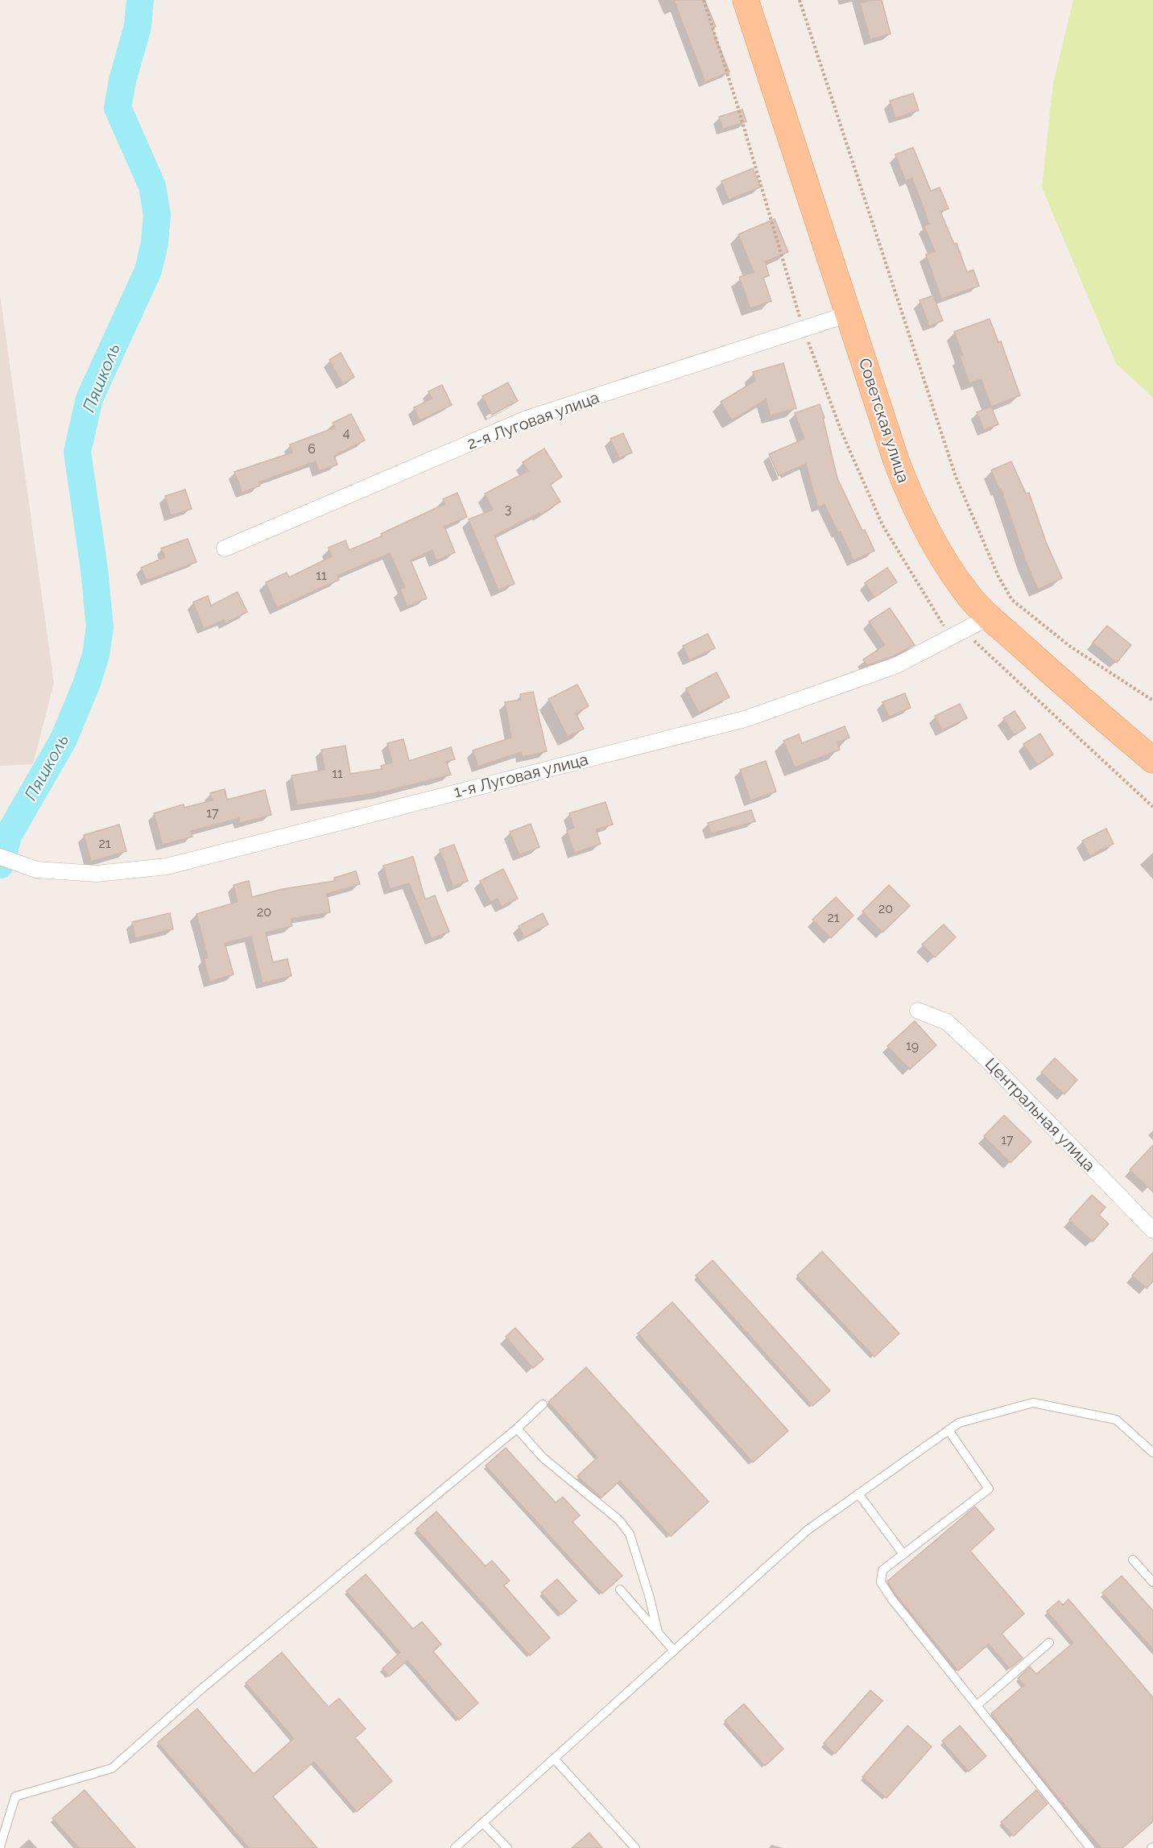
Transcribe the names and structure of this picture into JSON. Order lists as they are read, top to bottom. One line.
{"streets":{"main road":["Советская улица"],"street":["2-я Луговая улица","1-я Луговая улица","Центральная улица"]},"crossings":[["2-я Луговая улица","Советская улица"],["Советская улица","1-я Луговая улица"]],"water":["Пяшколь"],"house_numbers":["4","6","3","11","11","17","21","20","20","21","19","17"]}
